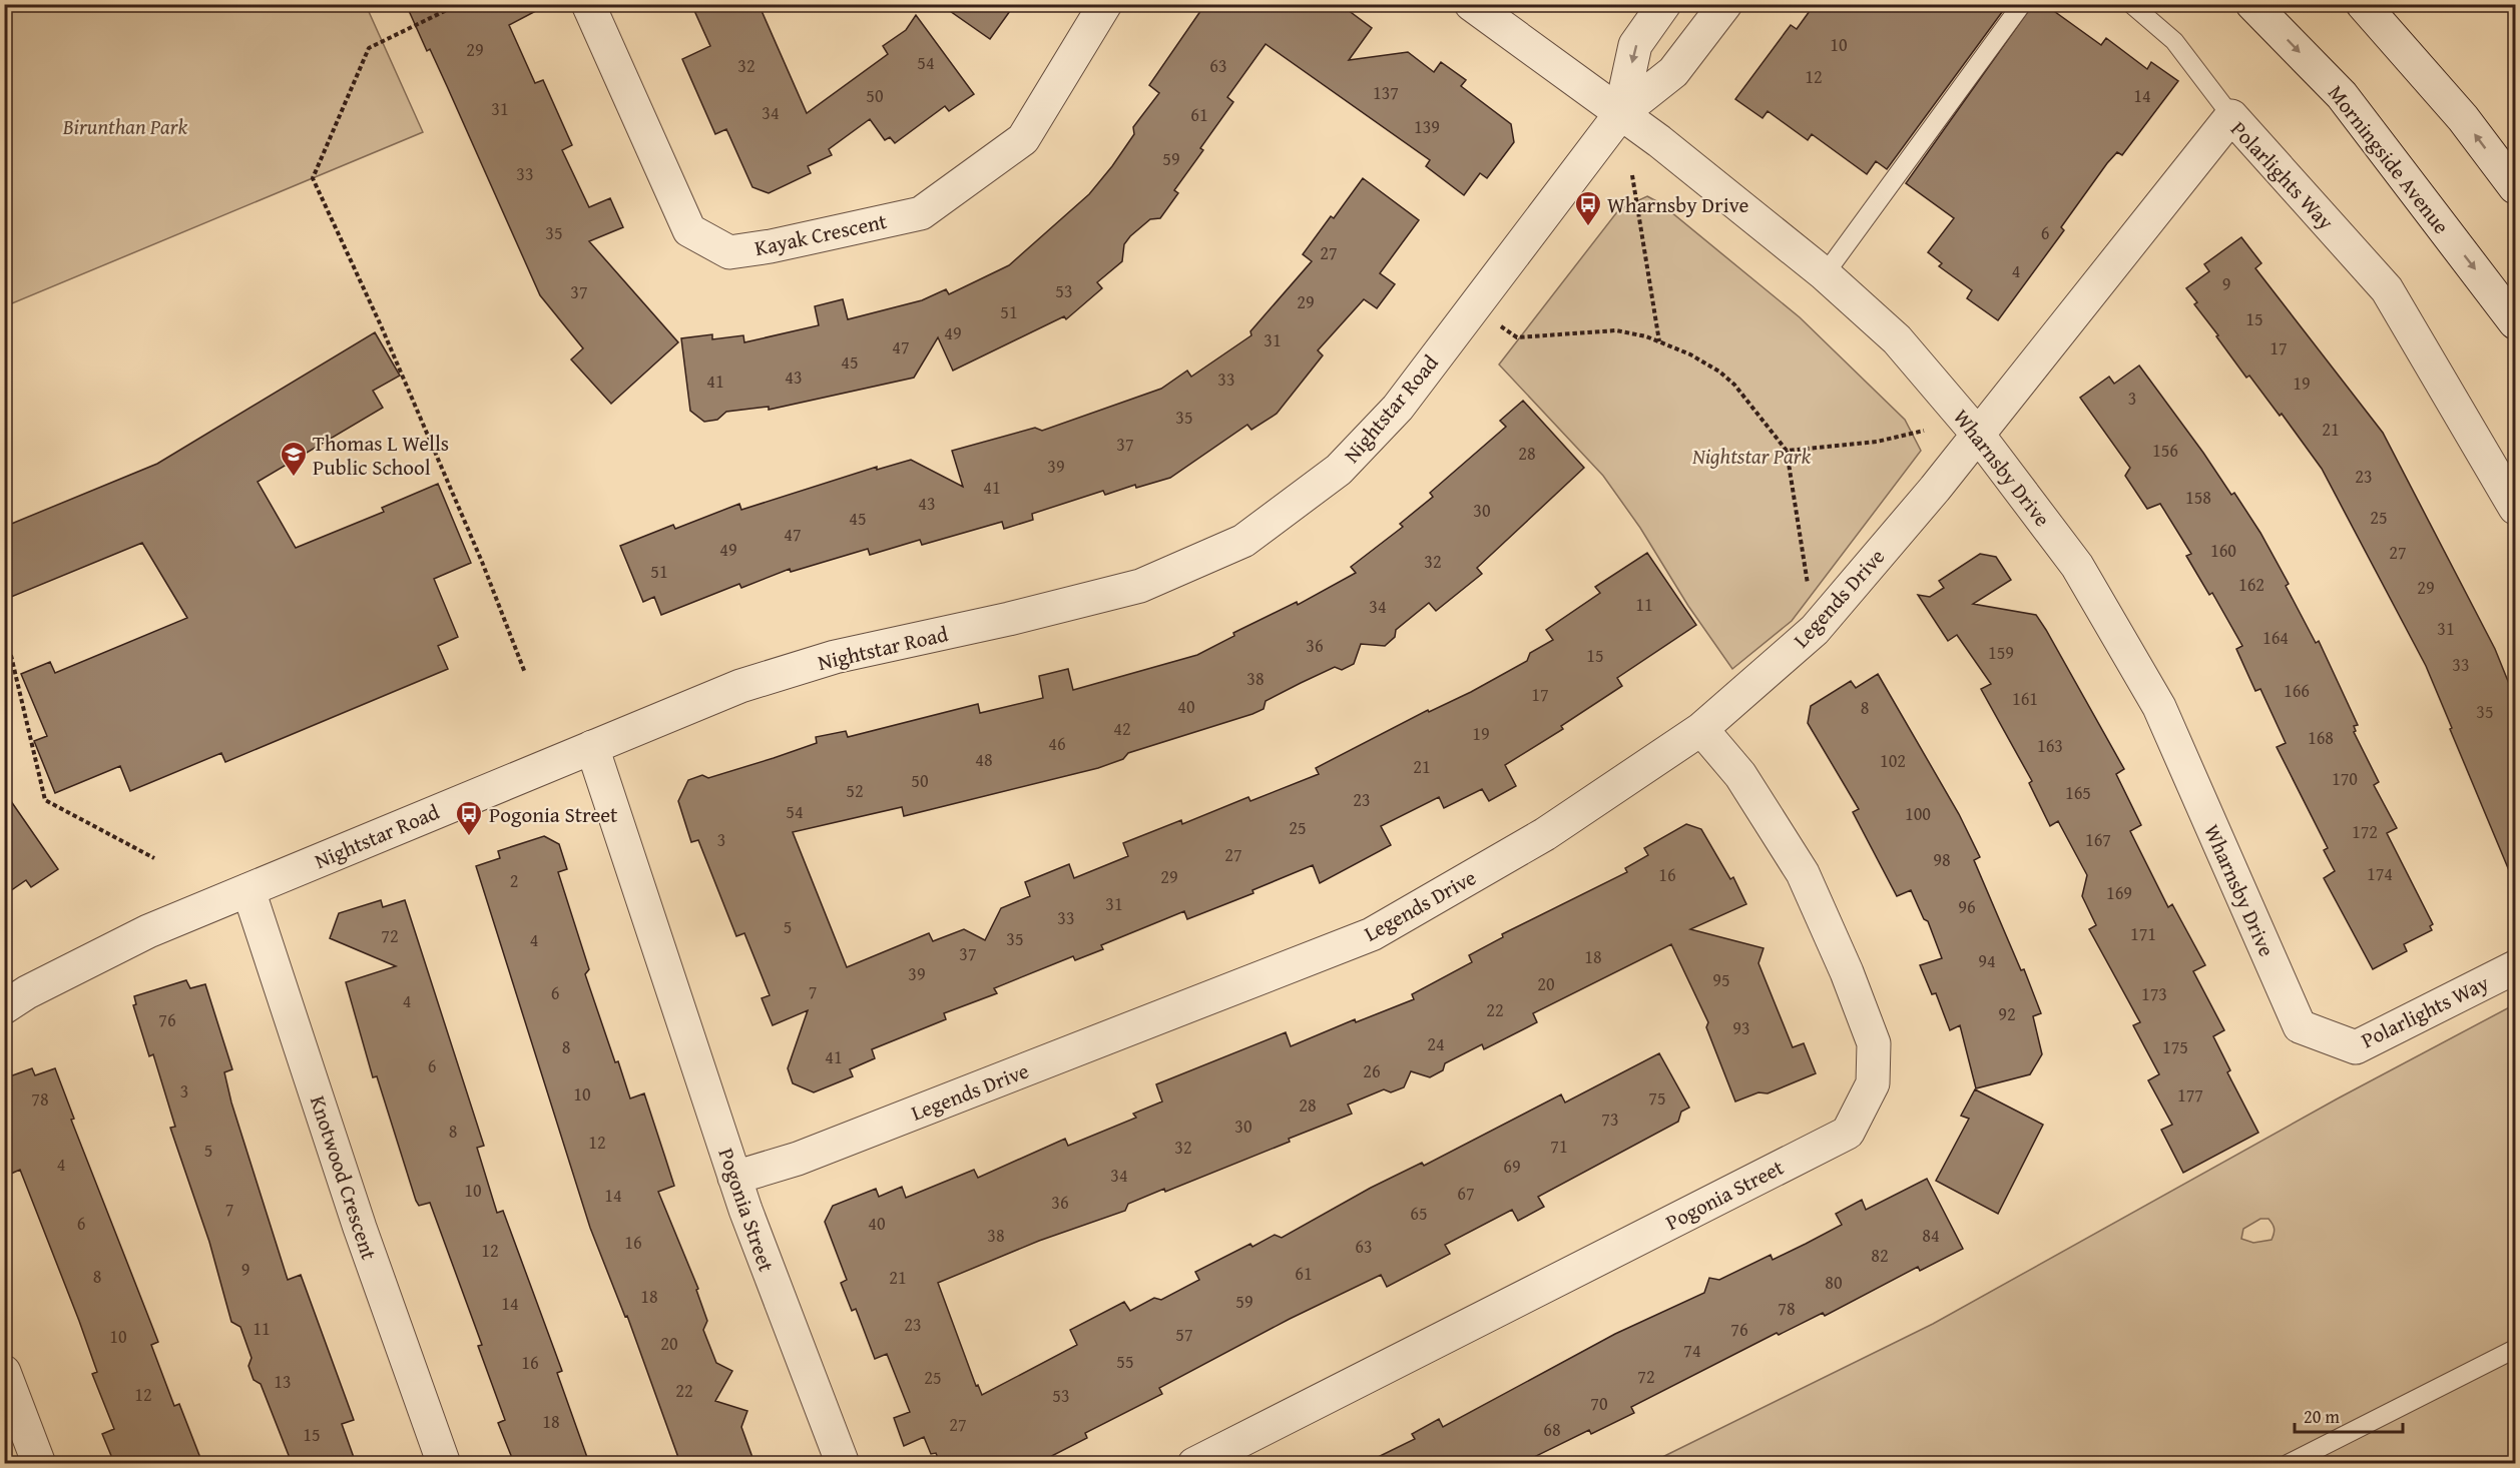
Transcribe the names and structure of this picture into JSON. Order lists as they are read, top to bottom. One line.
{"streets":{"street":["Morningside Avenue","Polarlights Way","Kayak Crescent","Nightstar Road","Wharnsby Drive","Legends Drive","Knotwood Crescent","Pogonia Street"]},"crossings":[["Polarlights Way","Wharnsby Drive"],["Polarlights Way","Legends Drive"],["Nightstar Road","Wharnsby Drive"],["Nightstar Road","Knotwood Crescent"],["Nightstar Road","Pogonia Street"],["Wharnsby Drive","Legends Drive"],["Legends Drive","Pogonia Street"]],"parks":["Birunthan Park","Nightstar Park"],"places":{"bus stop":["Wharnsby Drive","Pogonia Street"],"school or university":["Thomas L Wells Public School"]},"house_numbers":["10","29","54","32","63","12","137","50","14","31","34","61","139","59","33","35","6","27","4","9","53","37","29","51","15","49","31","47","17","45","43","33","41","19","3","35","21","37","156","28","39","23","41","158","43","30","25","45","47","49","160","27","32","51","162","29","11","34","31","164","36","159","15","33","38","166","17","161","40","8","35","42","19","168","46","163","48","102","21","170","50","52","165","23","54","100","25","172","3","167","27","98","174","16","29","2","169","31","96","33","5","171","72","35","4","37","18","94","39","95","20","7","6","173","4","22","92","76","93","24","8","175","41","6","26","3","10","177","75","78","28","73","30","8","12","71","32","5","4","69","34","10","67","14","36","7","65","6","40","38","84","16","63","12","82","9","61","8","21","80","18","59","14","78","23","11","76","57","10","20","74","55","16","72","25","13","22","12","53","70","18","27","68","15"],"scale_bar":"20 m"}
